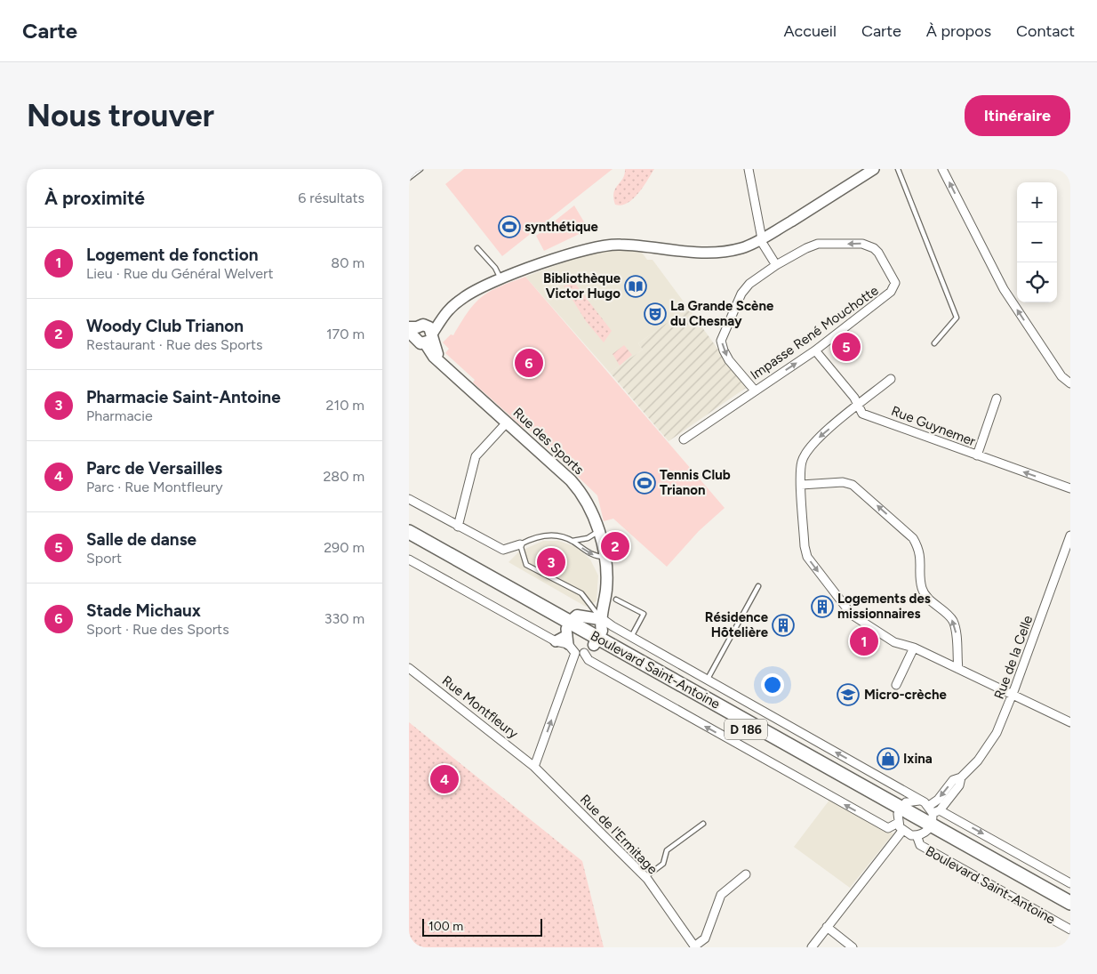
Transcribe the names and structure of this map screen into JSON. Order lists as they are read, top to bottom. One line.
{"streets":{"main road":["Rue des Sports","Boulevard Saint-Antoine","D 186"],"street":["Impasse René Mouchotte","Rue Guynemer","Rue de la Celle","Rue Montfleury","Rue de l'Ermitage"]},"crossings":[["Impasse René Mouchotte","Rue Guynemer"],["Rue des Sports","Boulevard Saint-Antoine"],["Rue de la Celle","Boulevard Saint-Antoine"],["Rue Montfleury","Rue de l'Ermitage"]],"places":{"sports":["synthétique","Tennis Club Trianon"],"library":["Bibliothèque Victor Hugo"],"theatre":["La Grande Scène du Chesnay"],"building":["Logements des missionnaires","Résidence Hôtelière"],"school or university":["Micro-crèche"],"shop":["Ixina"]},"scale_bar":"100 m","page":{"header":"Carte","nav":["Accueil","Carte","À propos","Contact"],"buttons":"Itinéraire","title":"Nous trouver","heading":["À proximité","6 résultats"],"map_buttons":["+","−"],"list":[{"mark":"1","name":"Logement de fonction","note":"Lieu · Rue du Général Welvert","value":"80 m"},{"mark":"2","name":"Woody Club Trianon","note":"Restaurant · Rue des Sports","value":"170 m"},{"mark":"3","name":"Pharmacie Saint-Antoine","note":"Pharmacie","value":"210 m"},{"mark":"4","name":"Parc de Versailles","note":"Parc · Rue Montfleury","value":"280 m"},{"mark":"5","name":"Salle de danse","note":"Sport","value":"290 m"},{"mark":"6","name":"Stade Michaux","note":"Sport · Rue des Sports","value":"330 m"}],"pins":["5","6","2","3","1","4"],"scale":"100 m"}}
